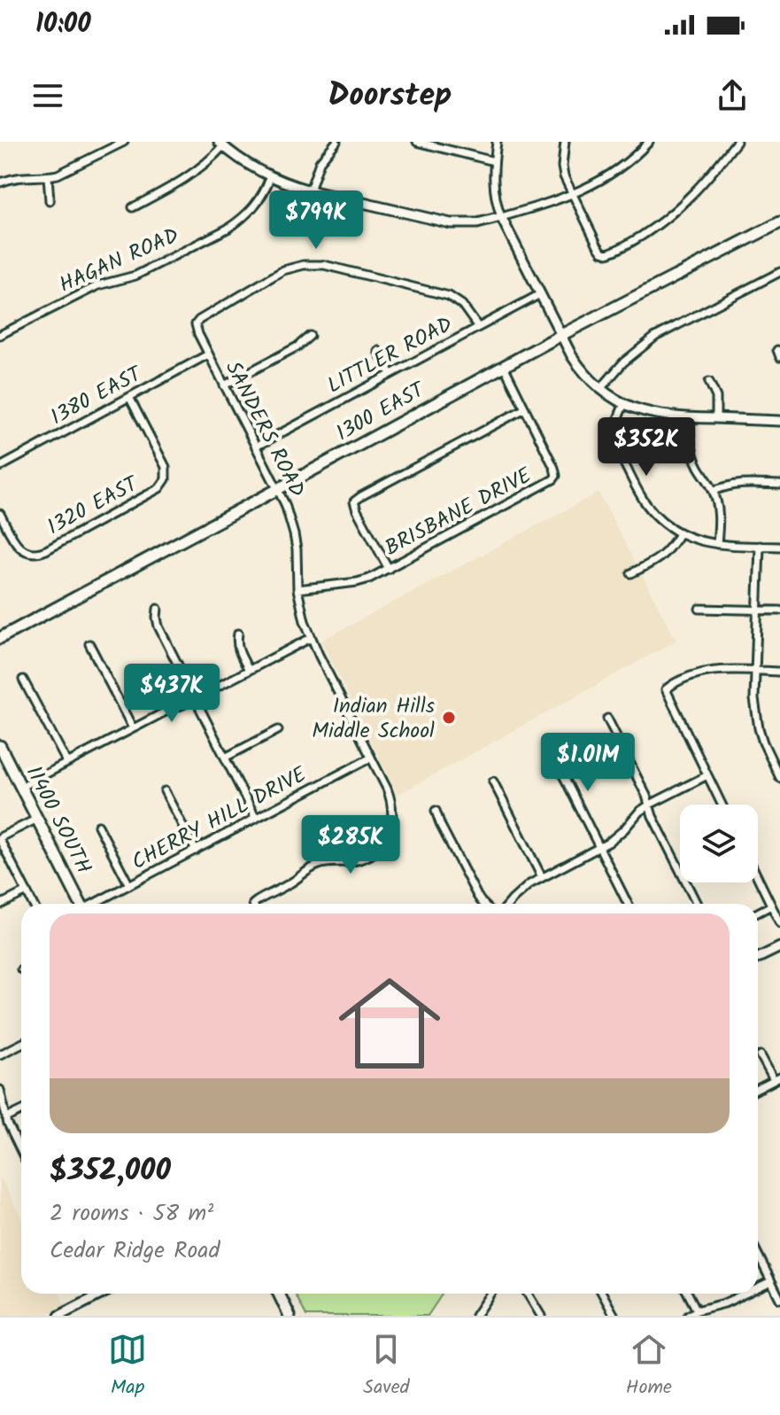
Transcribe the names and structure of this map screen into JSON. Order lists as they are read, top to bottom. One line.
{"streets":{"main road":["1300 EAST","11400 SOUTH"],"street":["HAGAN ROAD","LITTLER ROAD","1380 EAST","SANDERS ROAD","1320 EAST","BRISBANE DRIVE","CHERRY HILL DRIVE"]},"crossings":[["LITTLER ROAD","SANDERS ROAD"],["1380 EAST","SANDERS ROAD"],["1380 EAST","1320 EAST"],["1300 EAST","SANDERS ROAD"],["1300 EAST","BRISBANE DRIVE"],["SANDERS ROAD","BRISBANE DRIVE"],["SANDERS ROAD","CHERRY HILL DRIVE"]],"places":["Indian Hills Middle School"],"page":{"status":"10:00","header":"Doorstep","price":["$799K","$352K","$437K","$1.01M","$285K"],"list":[{"name":"$352,000","note":"2 rooms · 58 m² · Cedar Ridge Road"}],"tabs":["Map","Saved","Home"]}}
